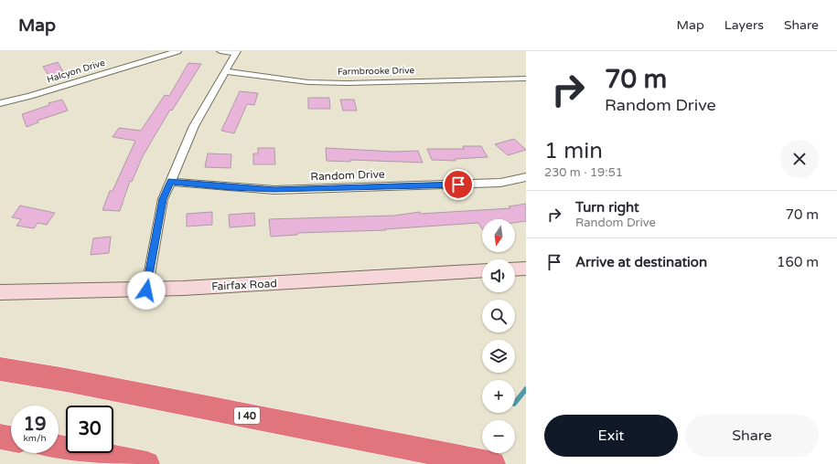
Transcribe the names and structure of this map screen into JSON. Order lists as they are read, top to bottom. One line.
{"streets":{"highway":["I 40"],"street":["Halcyon Drive","Farmbrooke Drive","Random Drive","Fairfax Road"]},"north":"bottom","page":{"header":"Map","nav":["Map","Layers","Share"],"turn":["70 m","Random Drive"],"heading":["1 min","230 m · 19:51"],"list":[{"name":"Turn right","note":"Random Drive","value":"70 m"},{"name":"Arrive at destination","value":"160 m"}],"map_buttons":["+","−"],"speed":"19 km/h","limit":"30","buttons":["Exit","Share"]}}
